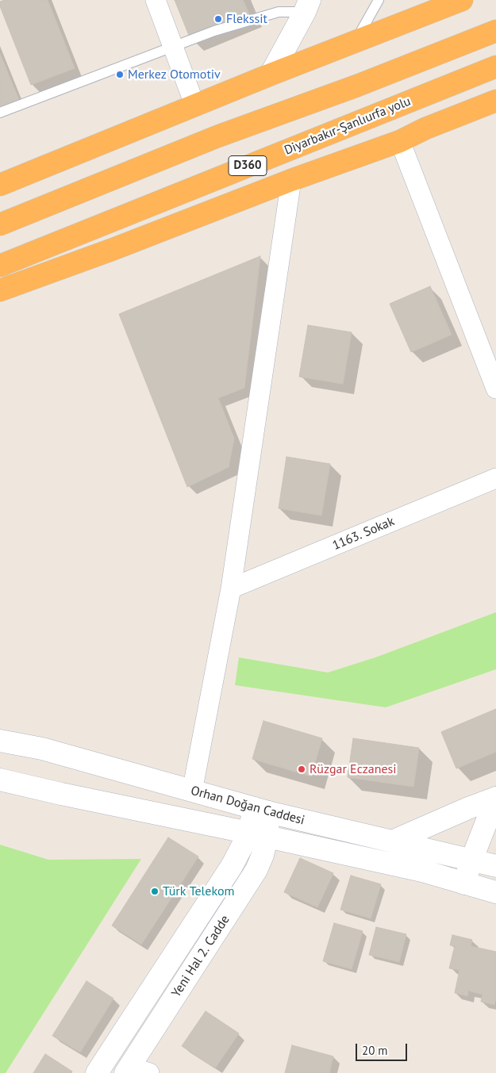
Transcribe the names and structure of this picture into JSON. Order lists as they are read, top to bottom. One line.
{"streets":{"highway":["Diyarbakır-Şanlıurfa yolu","D360"],"main road":["Orhan Doğan Caddesi","Yeni Hal 2. Cadde"],"street":["1163. Sokak"]},"crossings":[["Orhan Doğan Caddesi","Yeni Hal 2. Cadde"]],"places":["Flekssit","Merkez Otomotiv","Rüzgar Eczanesi","Türk Telekom"],"scale_bar":"20 m"}
